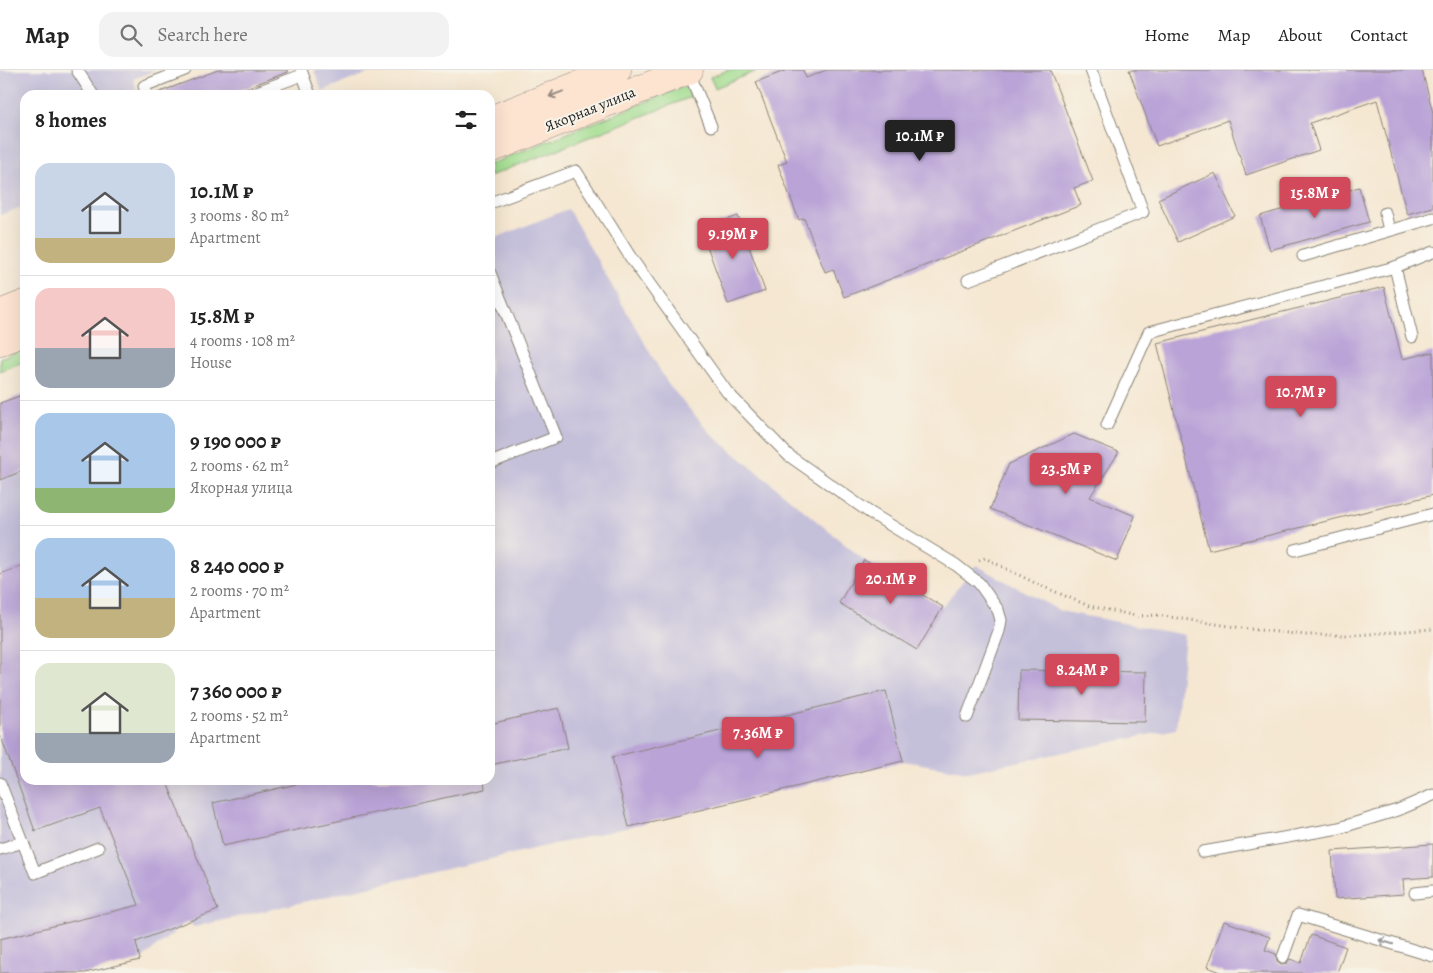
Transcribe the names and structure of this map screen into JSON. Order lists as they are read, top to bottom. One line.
{"streets":{"street":["Якорная улица"]},"page":{"header":"Map","search":"Search here","nav":["Home","Map","About","Contact"],"heading":"8 homes","price":["10.1M ₽","15.8M ₽","9.19M ₽","10.7M ₽","23.5M ₽","20.1M ₽","8.24M ₽","7.36M ₽"],"list":[{"name":"10.1M ₽","note":"3 rooms · 80 m² · Apartment"},{"name":"15.8M ₽","note":"4 rooms · 108 m² · House"},{"name":"9 190 000 ₽","note":"2 rooms · 62 m² · Якорная улица"},{"name":"8 240 000 ₽","note":"2 rooms · 70 m² · Apartment"},{"name":"7 360 000 ₽","note":"2 rooms · 52 m² · Apartment"}]}}
